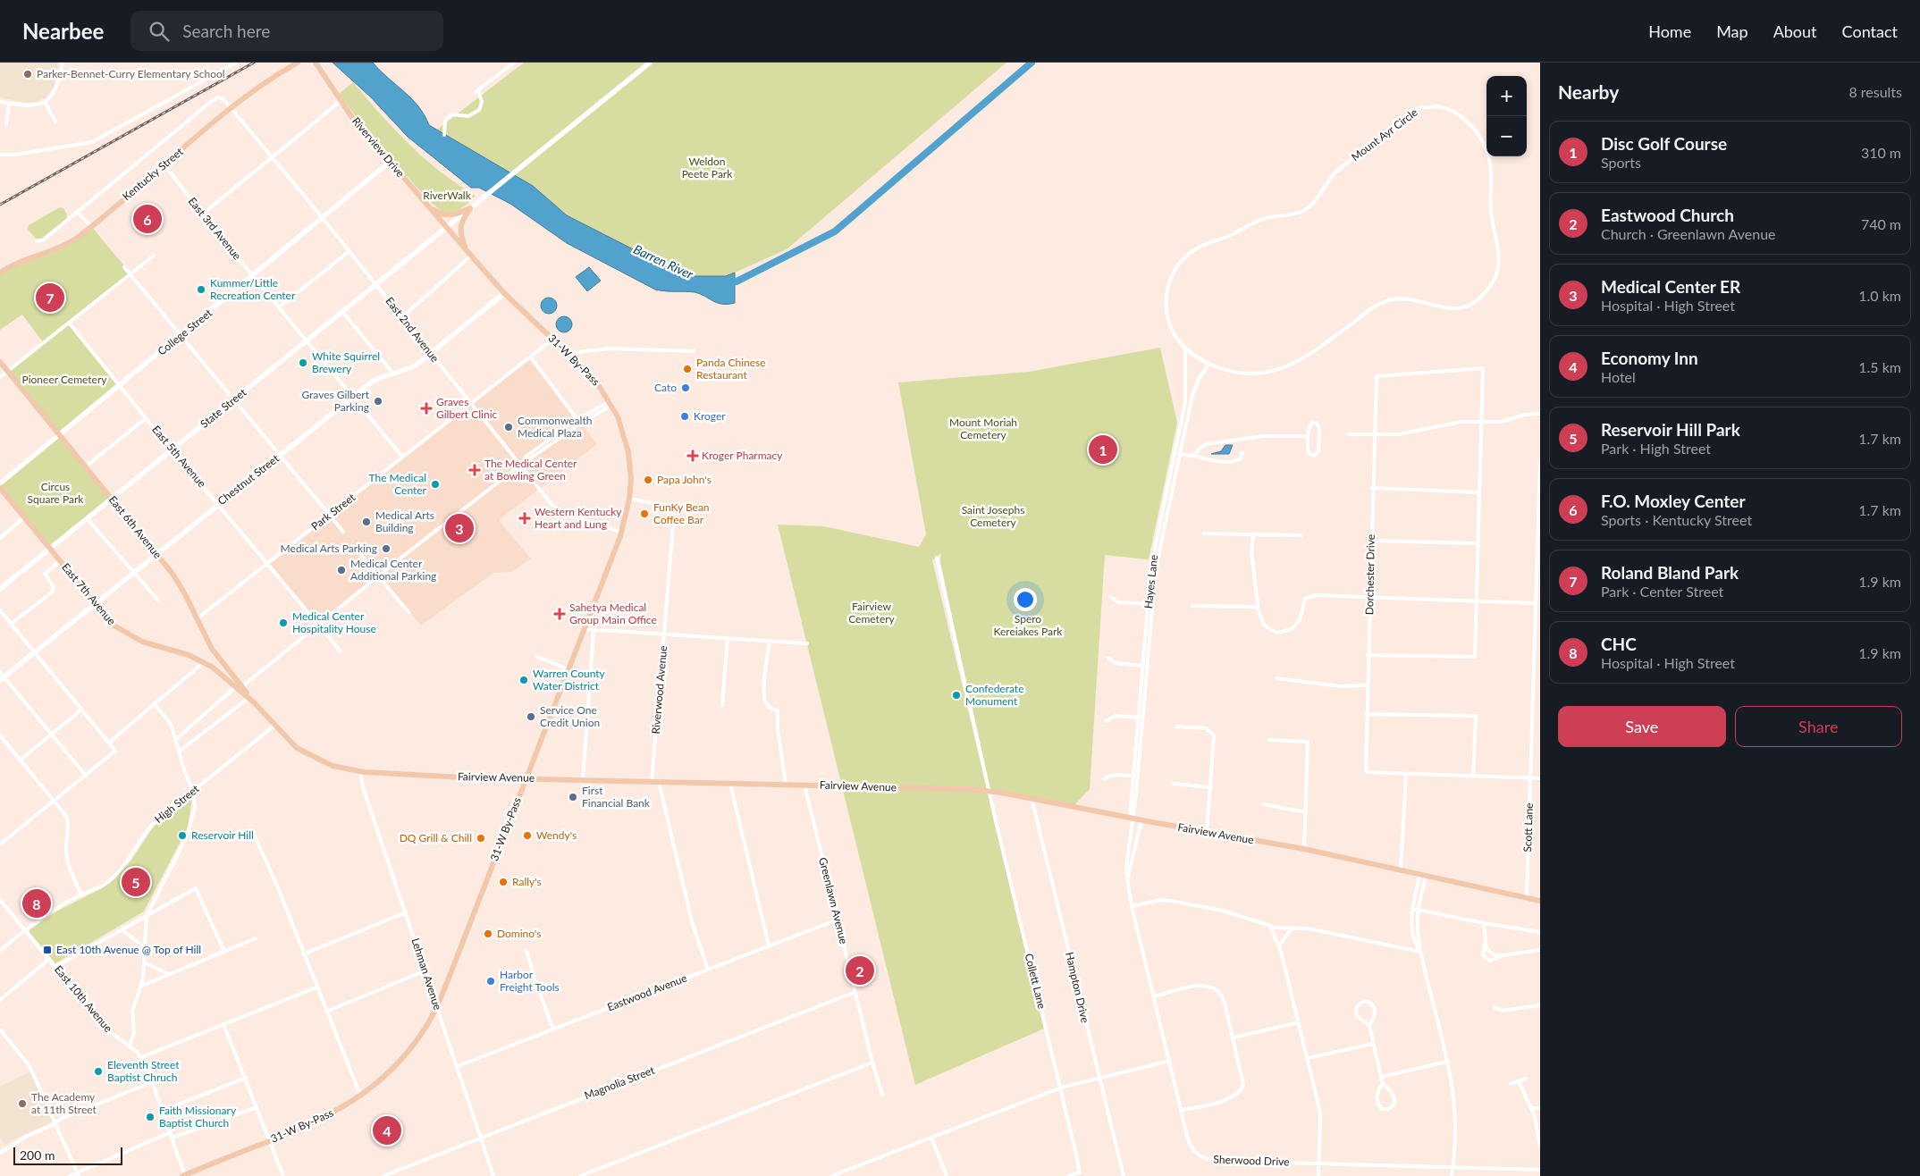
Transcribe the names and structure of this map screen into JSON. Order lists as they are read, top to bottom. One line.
{"streets":{"main road":["Riverview Drive","Kentucky Street","31-W By-Pass","East 6th Avenue","East 7th Avenue","Fairview Avenue"],"street":["Mount Ayr Circle","East 3rd Avenue","East 2nd Avenue","College Street","State Street","East 5th Avenue","Chestnut Street","Park Street","Dorchester Drive","Hayes Lane","Riverwood Avenue","High Street","Scott Lane","Greenlawn Avenue","Lehman Avenue","Collett Lane","Hampton Drive","Eastwood Avenue","East 10th Avenue","Magnolia Street","Sherwood Drive"]},"crossings":[["Mount Ayr Circle","Hayes Lane"],["Riverview Drive","College Street"],["Riverview Drive","31-W By-Pass"],["Riverview Drive","State Street"],["Kentucky Street","East 3rd Avenue"],["Kentucky Street","East 2nd Avenue"],["East 3rd Avenue","College Street"],["East 3rd Avenue","State Street"],["East 3rd Avenue","Chestnut Street"],["East 3rd Avenue","Park Street"],["East 2nd Avenue","College Street"],["East 2nd Avenue","31-W By-Pass"],["East 2nd Avenue","State Street"],["East 2nd Avenue","Chestnut Street"],["East 2nd Avenue","Park Street"],["College Street","East 5th Avenue"],["College Street","East 6th Avenue"],["31-W By-Pass","State Street"],["31-W By-Pass","Chestnut Street"],["31-W By-Pass","Park Street"],["31-W By-Pass","Riverwood Avenue"],["31-W By-Pass","Fairview Avenue"],["31-W By-Pass","Lehman Avenue"],["31-W By-Pass","East 10th Avenue"],["State Street","East 5th Avenue"],["State Street","East 6th Avenue"],["State Street","East 7th Avenue"],["East 5th Avenue","Chestnut Street"],["East 5th Avenue","Park Street"],["Chestnut Street","East 6th Avenue"],["Chestnut Street","East 7th Avenue"],["Park Street","East 6th Avenue"],["East 6th Avenue","Fairview Avenue"],["Hayes Lane","Fairview Avenue"],["Hayes Lane","Sherwood Drive"],["East 7th Avenue","Fairview Avenue"],["Riverwood Avenue","Fairview Avenue"],["Fairview Avenue","High Street"],["Fairview Avenue","Scott Lane"],["Fairview Avenue","Greenlawn Avenue"],["Fairview Avenue","Lehman Avenue"],["Fairview Avenue","Collett Lane"],["Fairview Avenue","Hampton Drive"],["Fairview Avenue","Sherwood Drive"],["High Street","East 10th Avenue"],["Greenlawn Avenue","Eastwood Avenue"],["Greenlawn Avenue","Magnolia Street"],["Lehman Avenue","Eastwood Avenue"],["Lehman Avenue","Magnolia Street"]],"water":["Barren River"],"parks":["Weldon Peete Park","RiverWalk","Pioneer Cemetery","Mount Moriah Cemetery","Circus Square Park","Saint Josephs Cemetery","Fairview Cemetery","Spero Kereiakes Park"],"places":{"other":["Parker-Bennet-Curry Elementary School","Kummer/Little Recreation Center","White Squirrel Brewery","Panda Chinese Restaurant","Cato","Graves Gilbert Parking","Kroger","Commonwealth Medical Plaza","Papa John's","The Medical Center","FunKy Bean Coffee Bar","Medical Arts Building","Medical Arts Parking","Medical Center Additional Parking","Medical Center Hospitality House","Warren County Water District","Confederate Monument","Service One Credit Union","First Financial Bank","Reservoir Hill","Wendy's","DQ Grill & Chill","Rally's","Domino's","Harbor Freight Tools","Eleventh Street Baptist Chruch","The Academy at 11th Street","Faith Missionary Baptist Church"],"health":["Graves Gilbert Clinic","Kroger Pharmacy","The Medical Center at Bowling Green","Western Kentucky Heart and Lung","Sahetya Medical Group Main Office"],"transit":["East 10th Avenue @ Top of Hill"]},"scale_bar":"200 m","page":{"header":"Nearbee","search":"Search here","nav":["Home","Map","About","Contact"],"heading":["Nearby","8 results"],"map_buttons":["+","−"],"list":[{"mark":"1","name":"Disc Golf Course","note":"Sports","value":"310 m"},{"mark":"2","name":"Eastwood Church","note":"Church · Greenlawn Avenue","value":"740 m"},{"mark":"3","name":"Medical Center ER","note":"Hospital · High Street","value":"1.0 km"},{"mark":"4","name":"Economy Inn","note":"Hotel","value":"1.5 km"},{"mark":"5","name":"Reservoir Hill Park","note":"Park · High Street","value":"1.7 km"},{"mark":"6","name":"F.O. Moxley Center","note":"Sports · Kentucky Street","value":"1.7 km"},{"mark":"7","name":"Roland Bland Park","note":"Park · Center Street","value":"1.9 km"},{"mark":"8","name":"CHC","note":"Hospital · High Street","value":"1.9 km"}],"pins":["6","7","1","3","5","8","2","4"],"buttons":["Save","Share"],"scale":"200 m"}}
